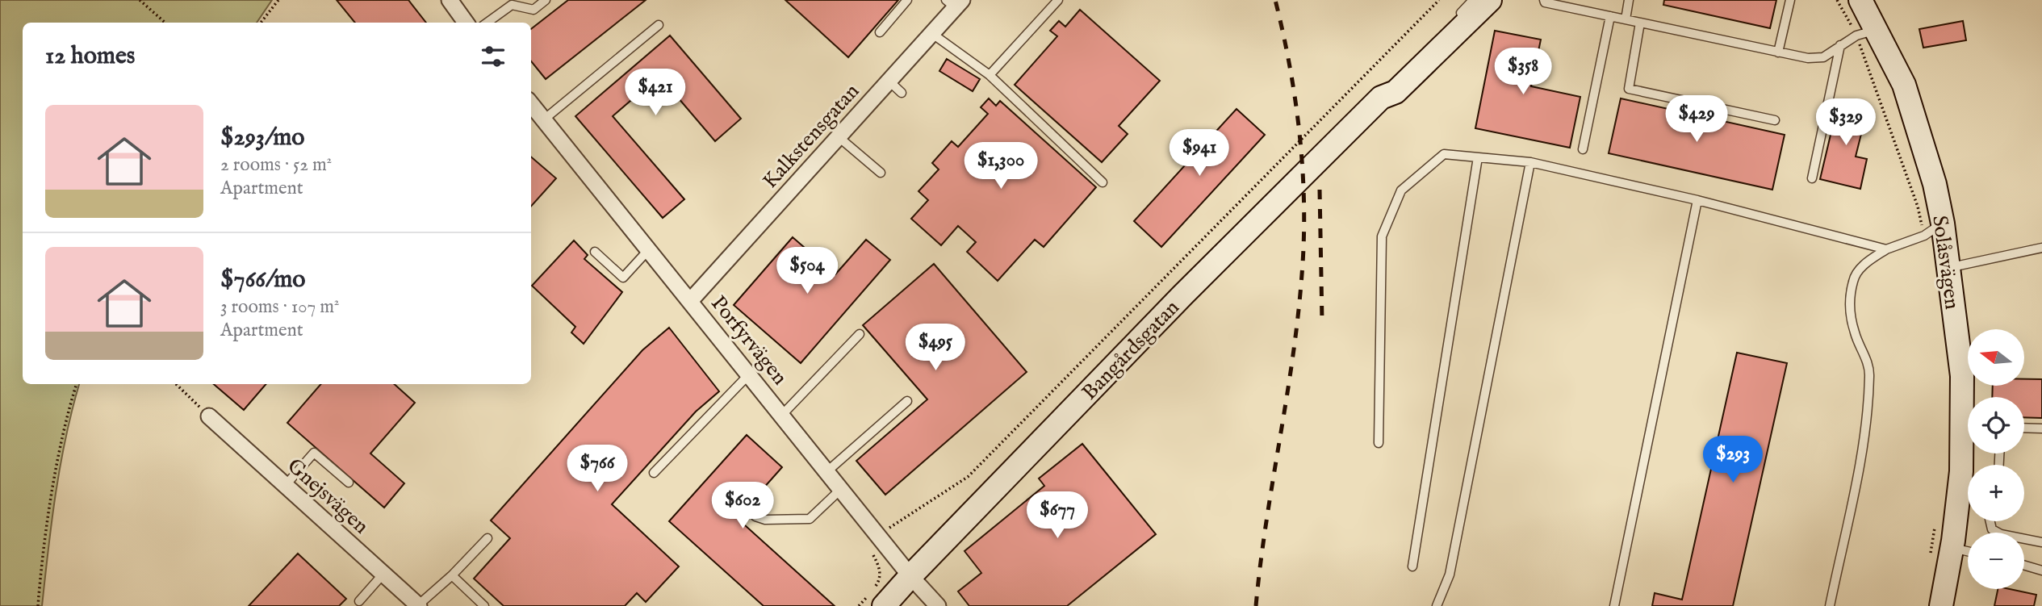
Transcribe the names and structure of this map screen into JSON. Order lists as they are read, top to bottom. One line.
{"streets":{"main road":["Solåsvägen","Bangårdsgatan"],"street":["Kalkstensgatan","Porfyrvägen","Gnejsvägen"]},"crossings":[["Kalkstensgatan","Porfyrvägen"],["Porfyrvägen","Bangårdsgatan"]],"north":"left","page":{"heading":"12 homes","price":["$358","$421","$429","$329","$941","$1,300","$504","$495","$293","$766","$602","$677"],"list":[{"name":"$293/mo","note":"2 rooms · 52 m² · Apartment"},{"name":"$766/mo","note":"3 rooms · 107 m² · Apartment"}],"map_buttons":["+","−"]}}
